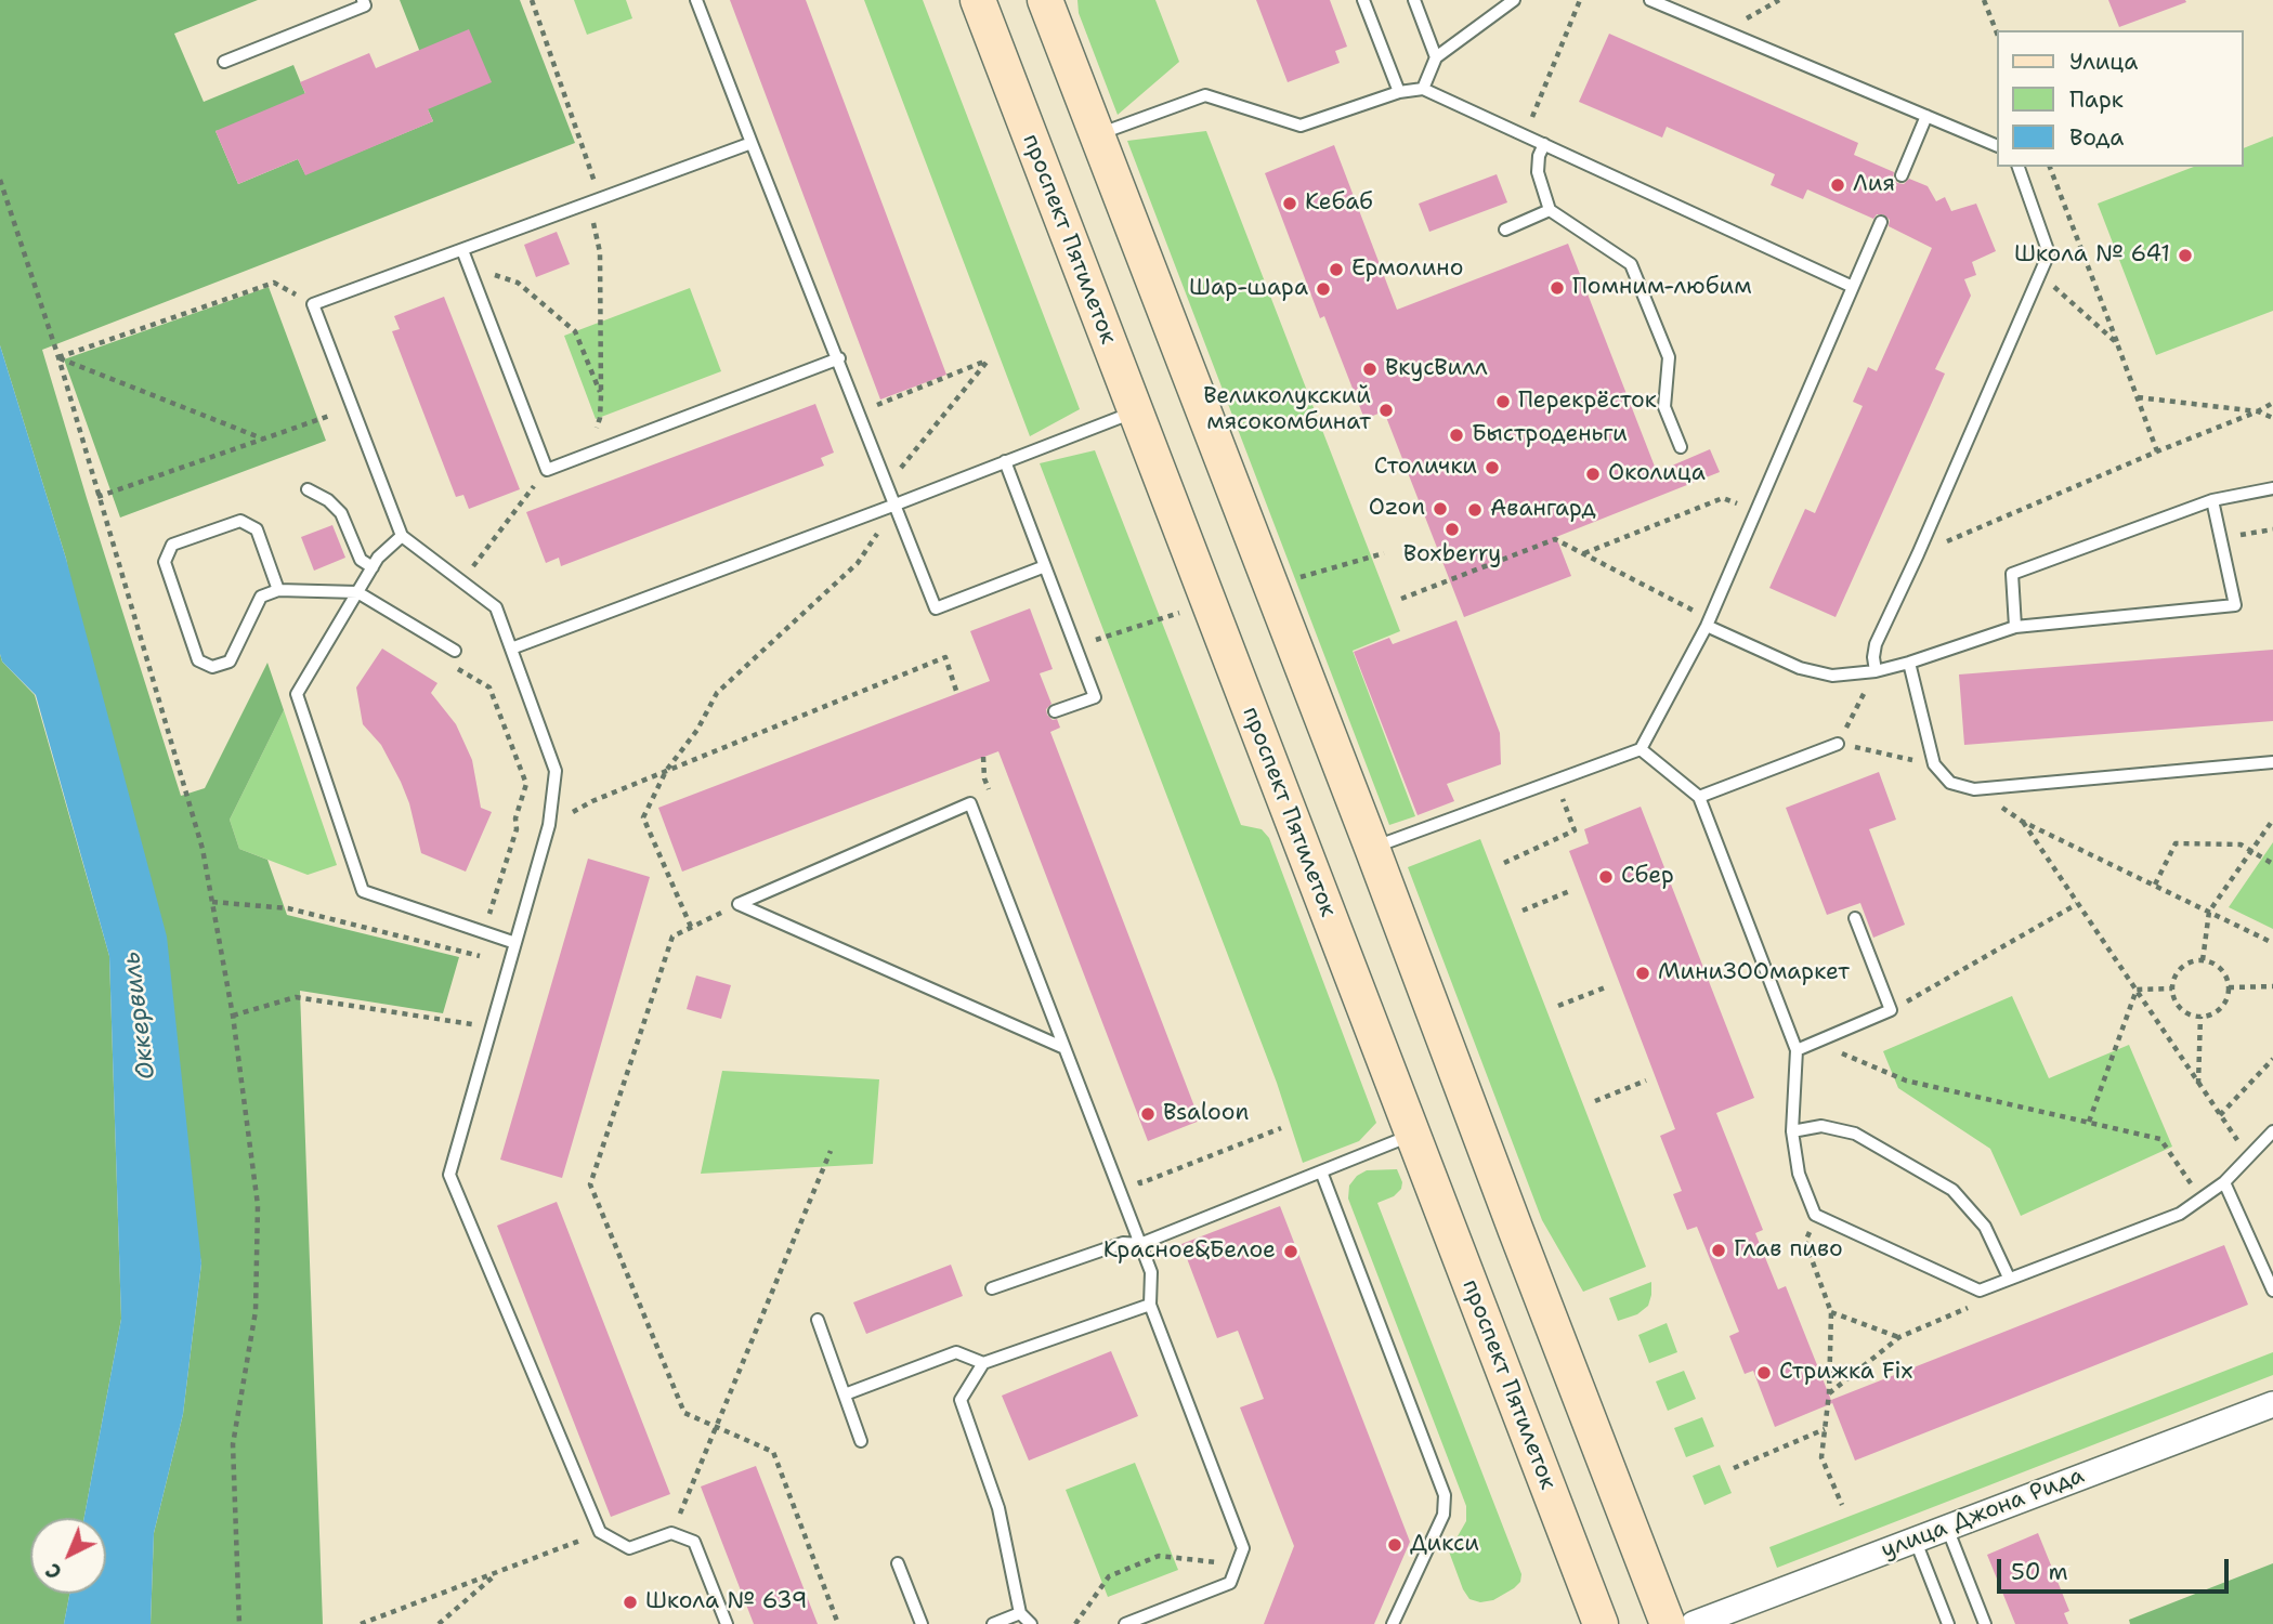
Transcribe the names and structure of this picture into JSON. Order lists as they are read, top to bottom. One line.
{"streets":{"street":["проспект Пятилеток","улица Джона Рида"]},"water":["Оккервиль"],"places":["Лия","Кебаб","Школа № 641","Ермолино","Помним-любим","Шар-шара","ВкусВилл","Перекрёсток","Великолукский мясокомбинат","Быстроденьги","Столички","Околица","Ozon","Авангард","Boxberry","Сбер","МиниЗООмаркет","Bsaloon","Глав пиво","Красное&Белое","Стрижка Fix","Дикси","Школа № 639"],"legend":["Улица","Парк","Вода"],"scale_bar":"50 m","north":"bottom left"}
